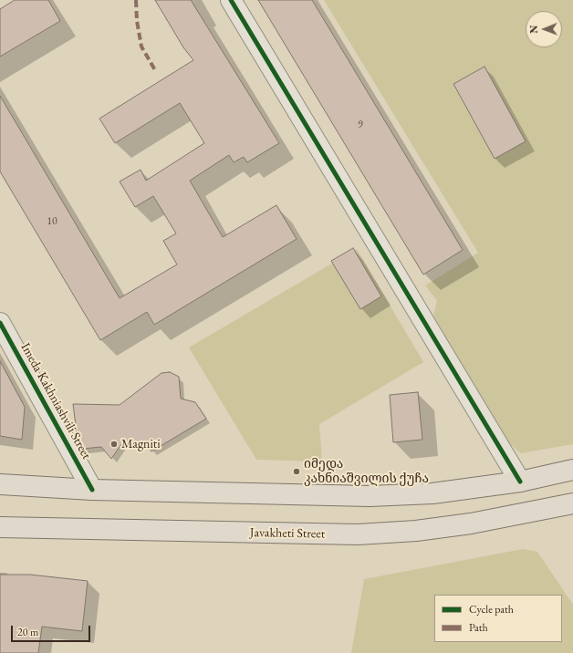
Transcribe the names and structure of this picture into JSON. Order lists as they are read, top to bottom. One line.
{"streets":{"main road":["Javakheti Street"],"street":["Imeda Kakhniashvili Street"]},"places":["Magniti","იმედა კახნიაშვილის ქუჩა"],"house_numbers":["9","10"],"legend":["Cycle path","Path"],"scale_bar":"20 m","north":"left"}
